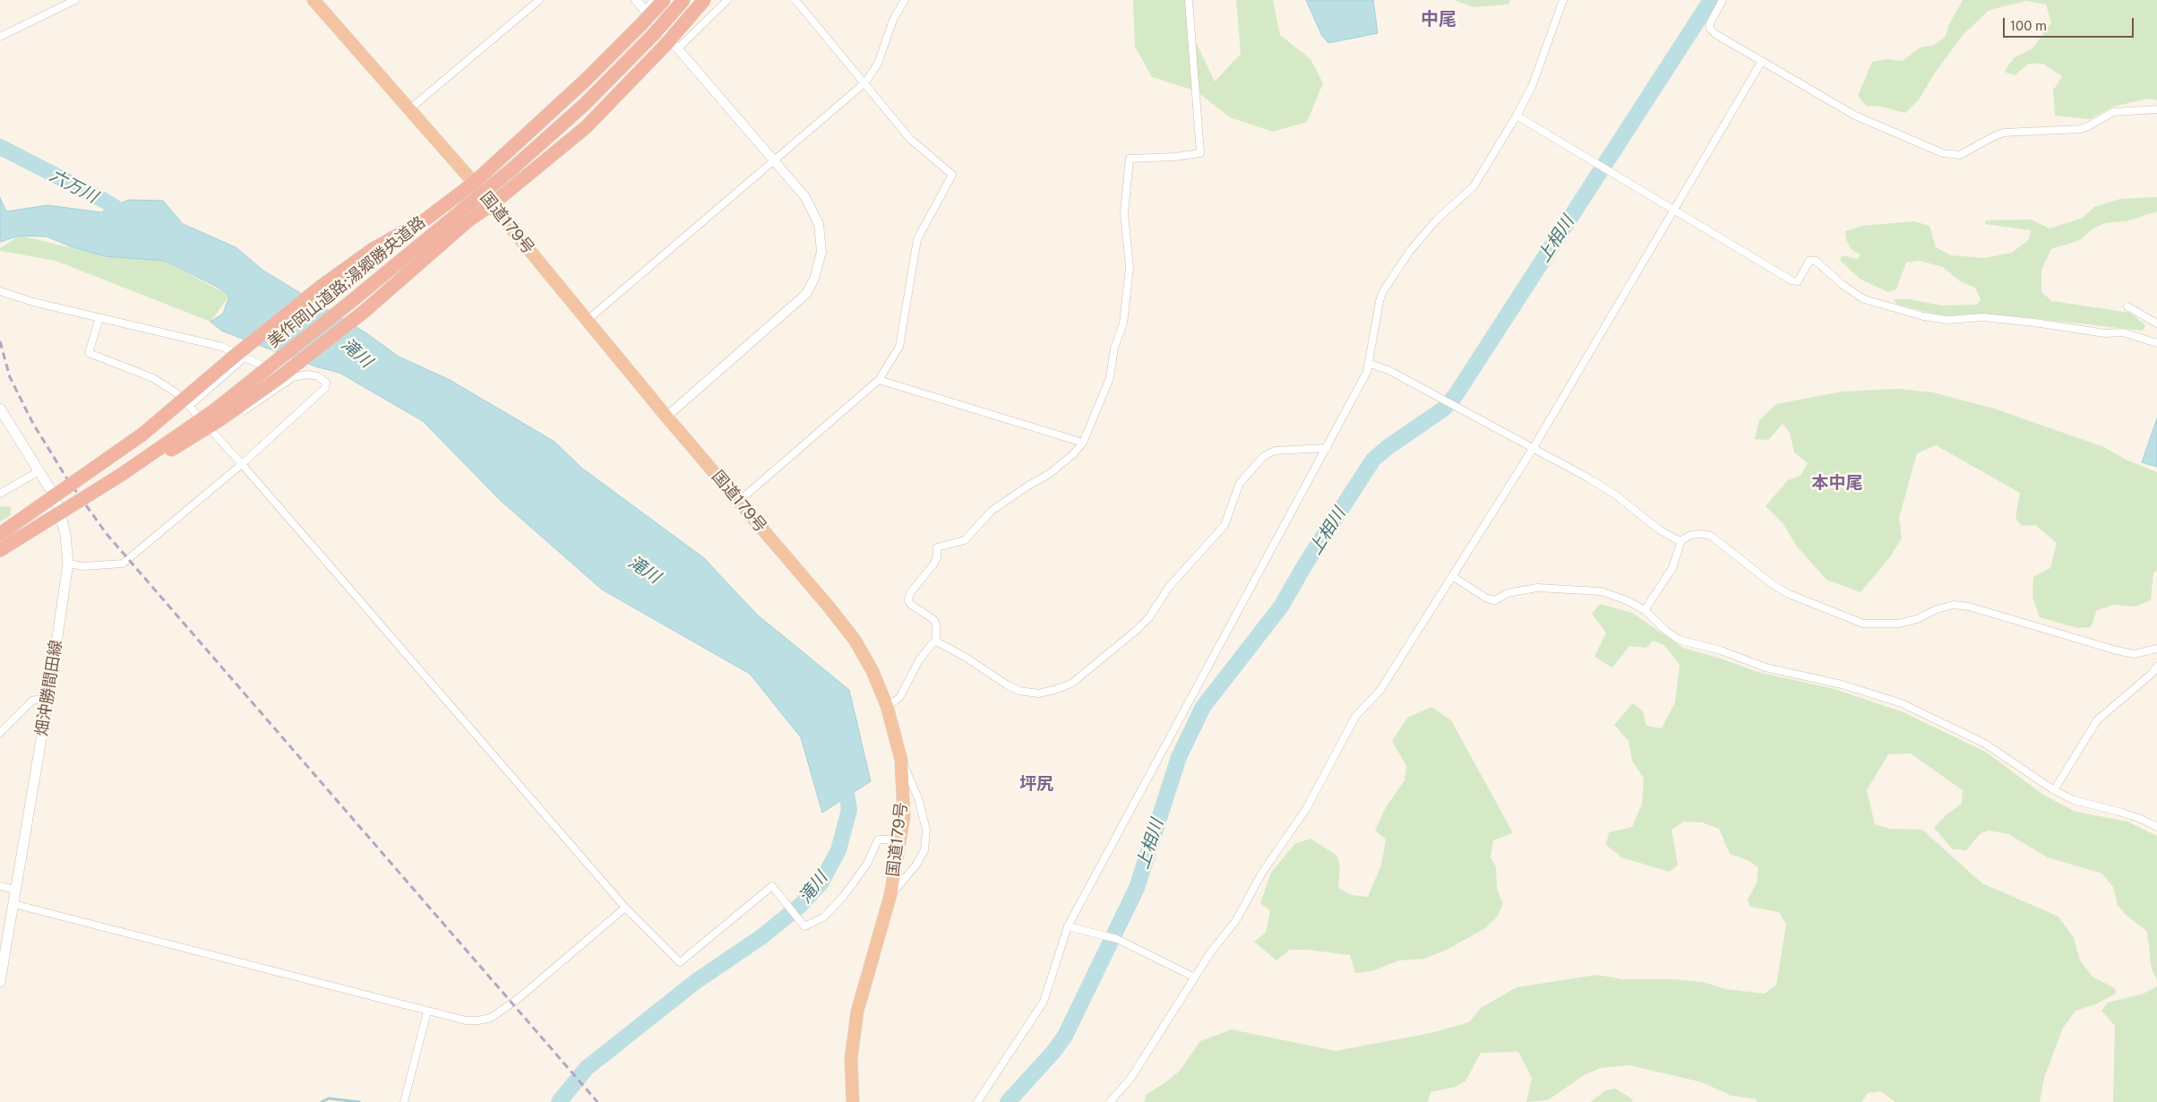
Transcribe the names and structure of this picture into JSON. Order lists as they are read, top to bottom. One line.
{"streets":{"highway":["国道179号","美作岡山道路;湯郷勝央道路"],"main road":["畑沖勝間田線"]},"districts":["中尾","本中尾","坪尻"],"water":["六万川","上相川","滝川"],"scale_bar":"100 m"}
